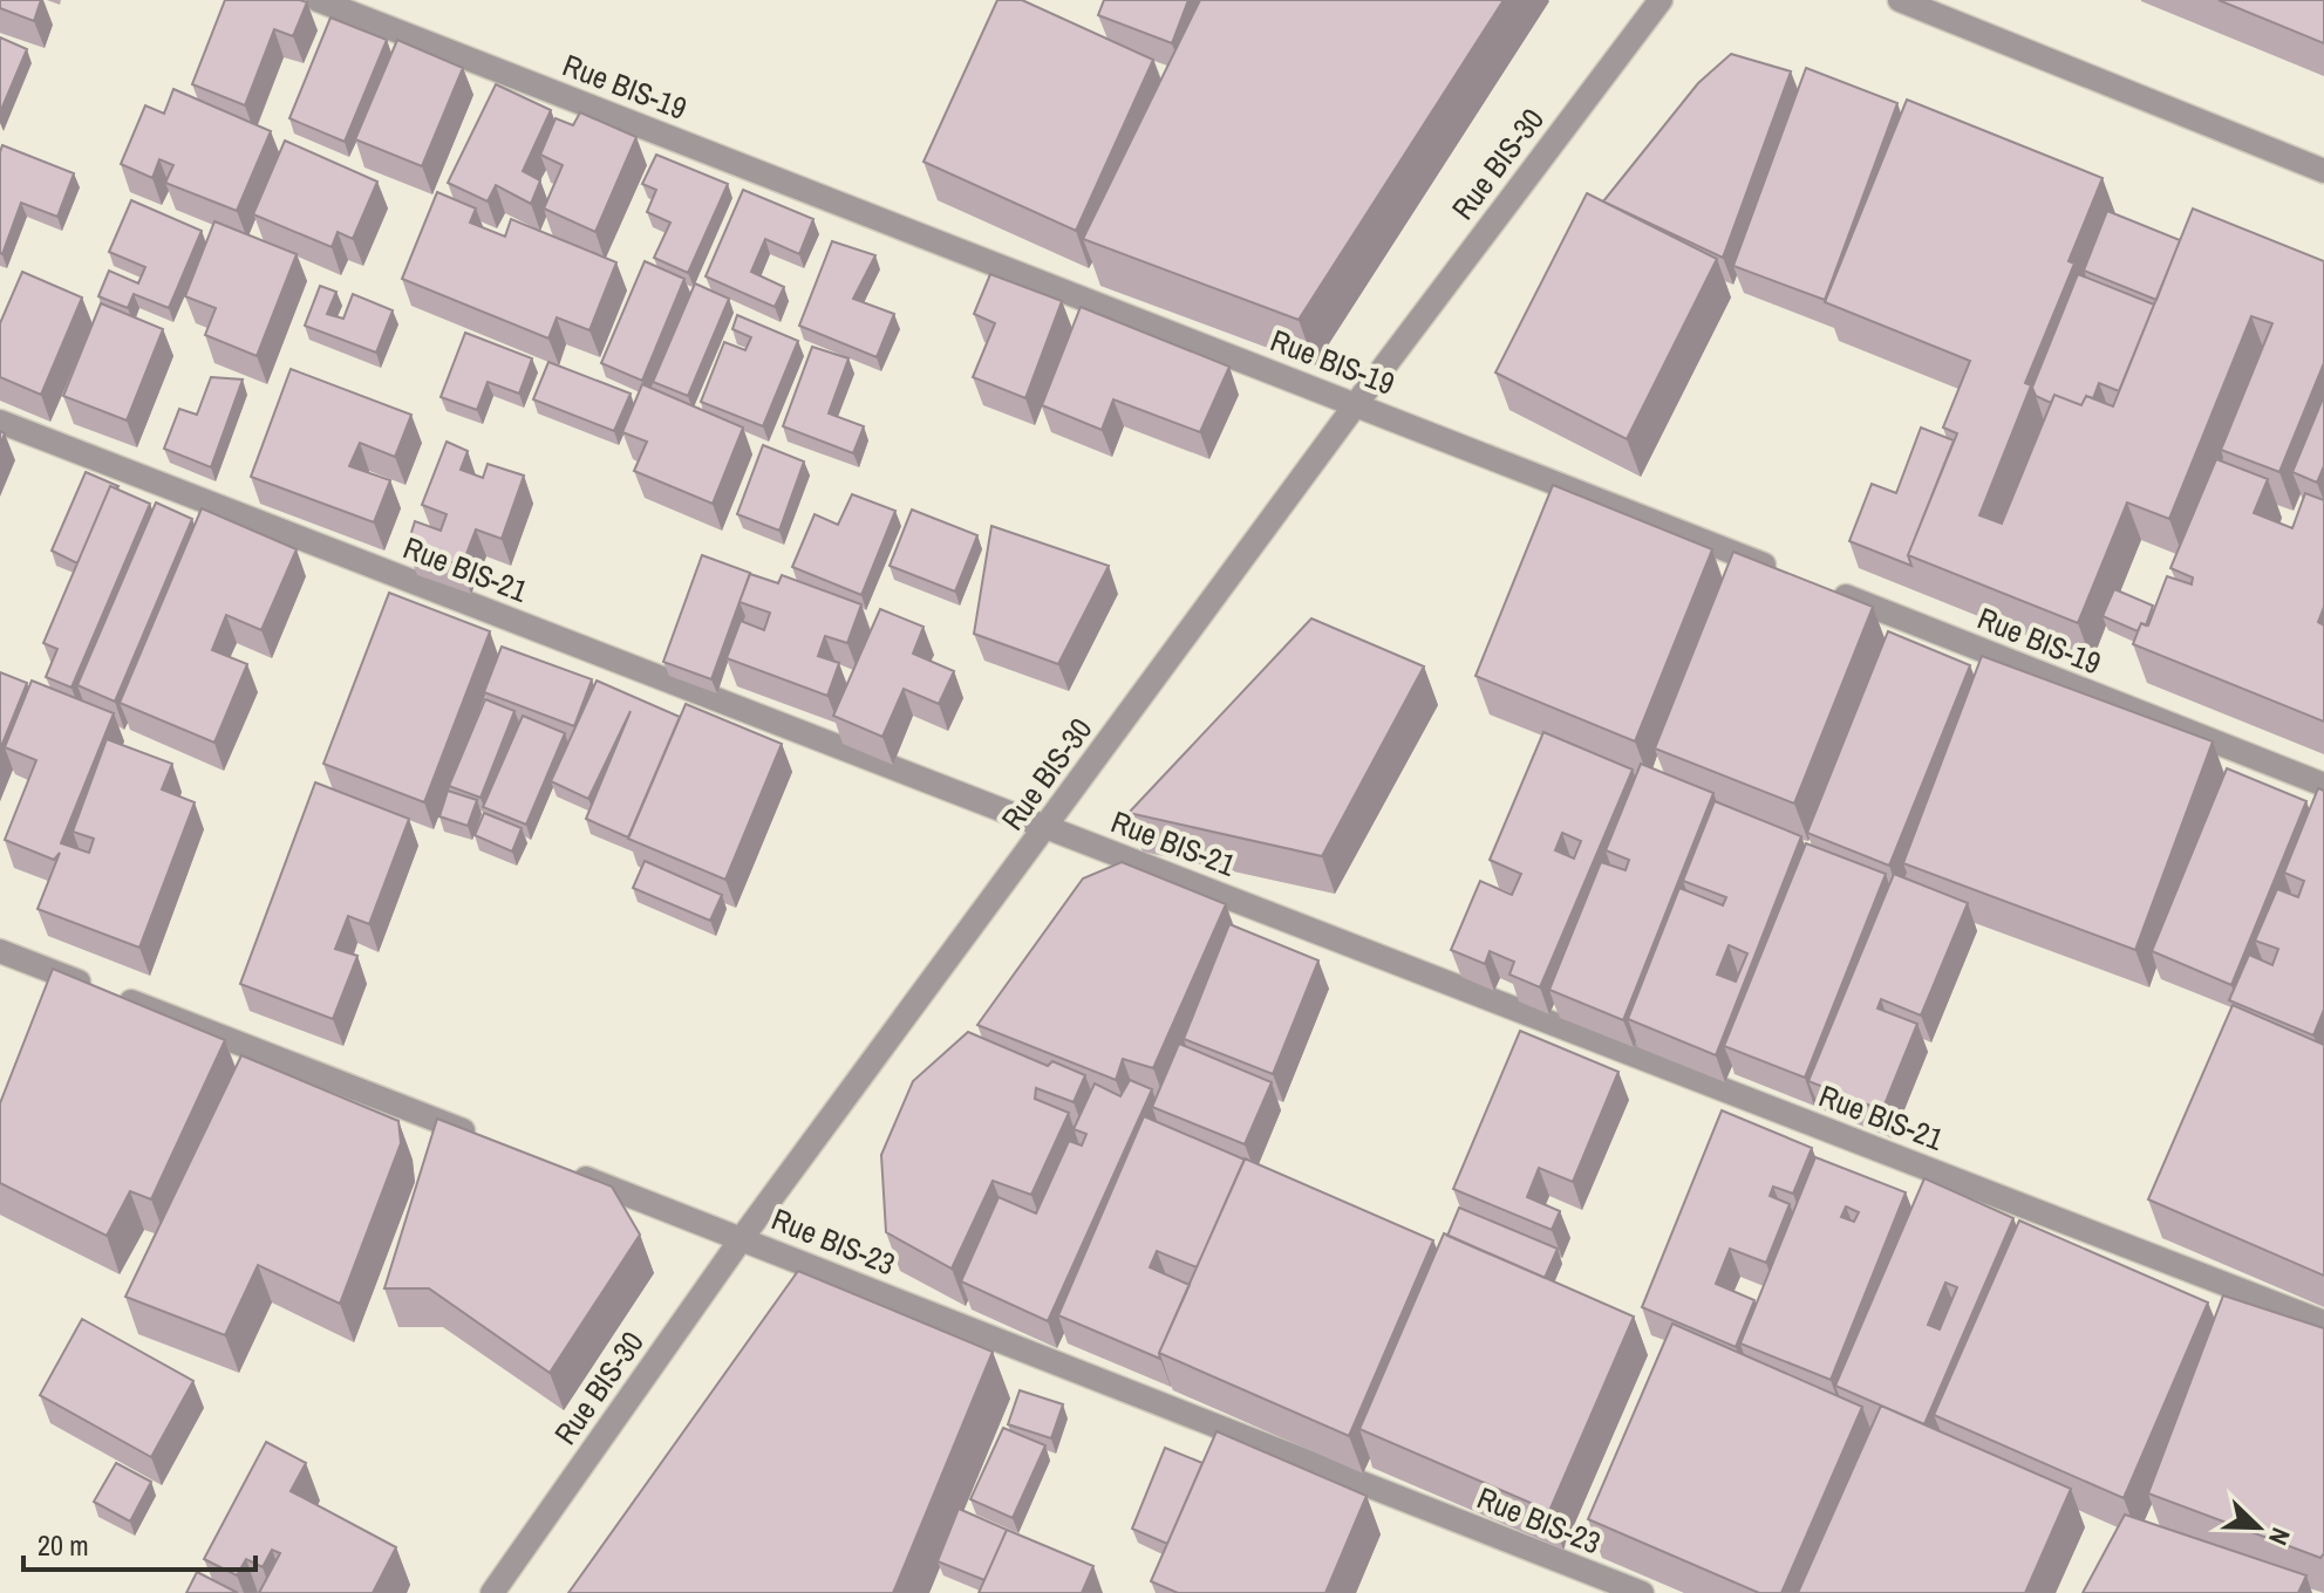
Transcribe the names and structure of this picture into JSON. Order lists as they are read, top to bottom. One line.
{"streets":{"street":["Rue BIS-19","Rue BIS-30","Rue BIS-21","Rue BIS-23"]},"crossings":[["Rue BIS-19","Rue BIS-30"],["Rue BIS-30","Rue BIS-21"],["Rue BIS-30","Rue BIS-23"]],"scale_bar":"20 m","north":"bottom right"}
